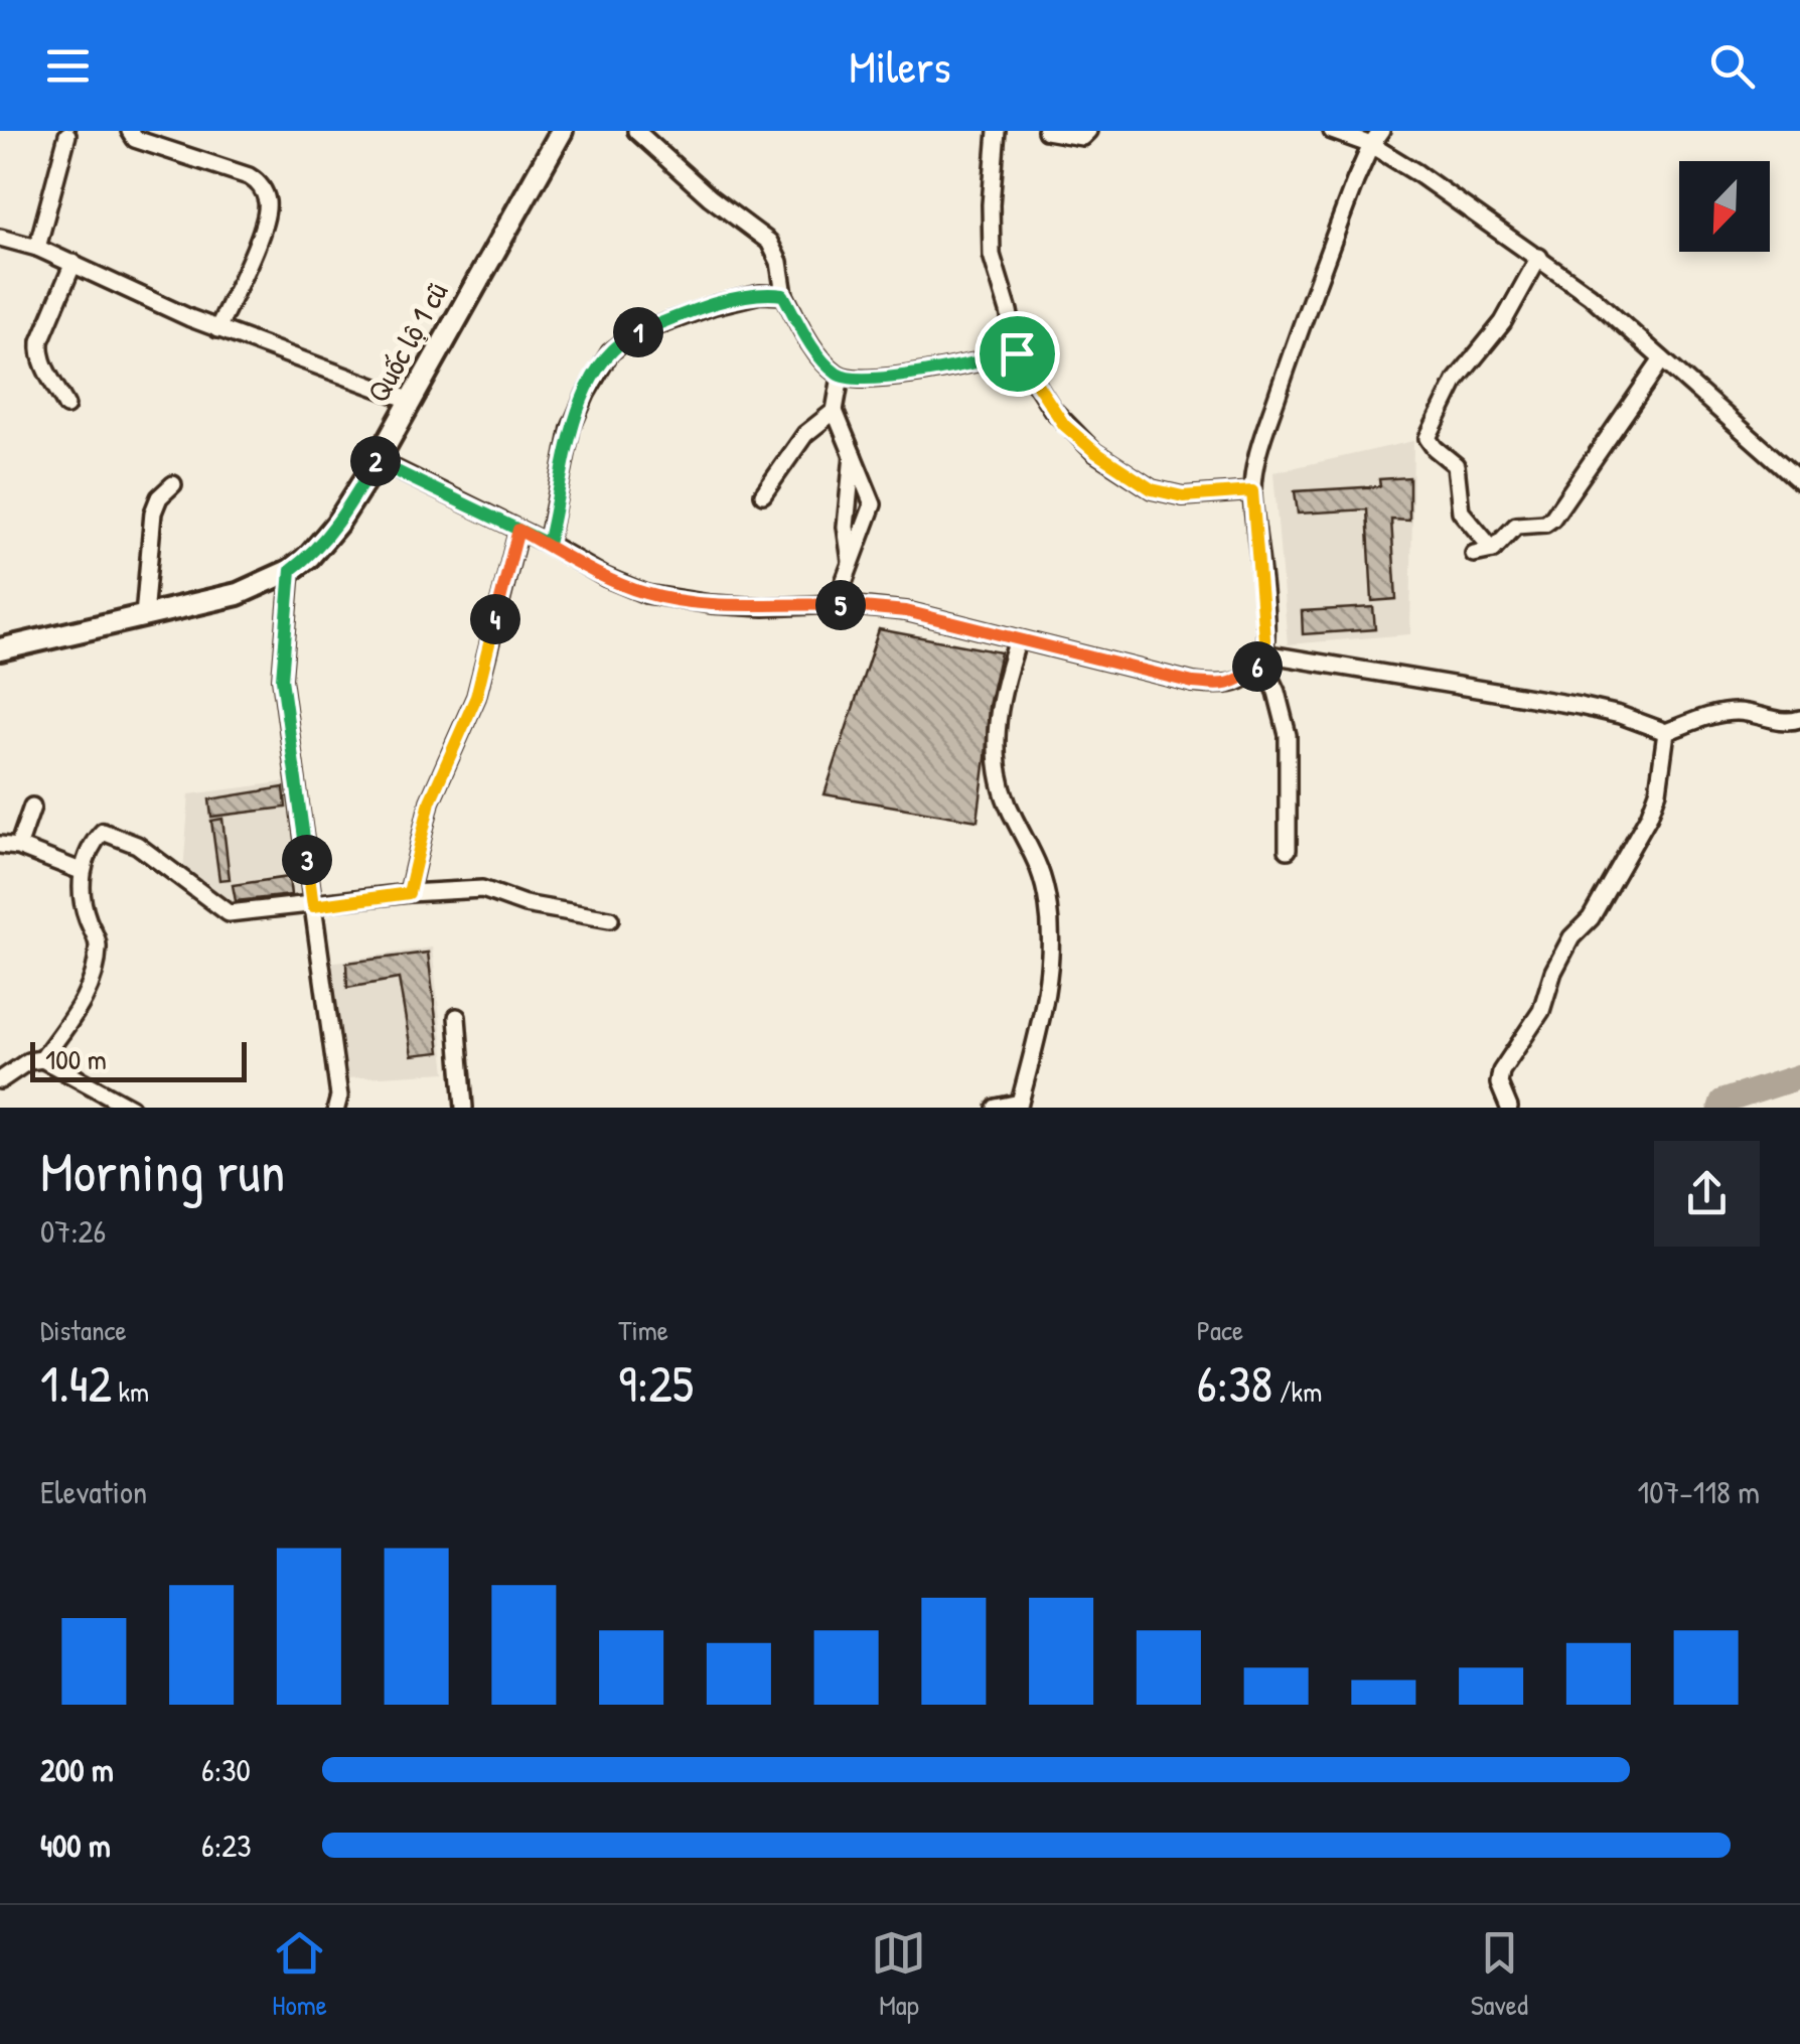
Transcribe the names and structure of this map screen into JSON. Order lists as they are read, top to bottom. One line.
{"streets":{"main road":["Quốc lộ 1 cũ"]},"scale_bar":"100 m","north":"bottom left","page":{"header":"Milers","pins":["1","2","5","4","6","3"],"scale":"100 m","heading":["Morning run","07:26"],"stats":[["Distance","1.42 km"],["Time","9:25"],["Pace","6:38 /km"]],"chart":["Elevation","107–118 m"],"list":[{"name":"200 m","note":"6:30"},{"name":"400 m","note":"6:23"}],"tabs":["Home","Map","Saved"]}}
